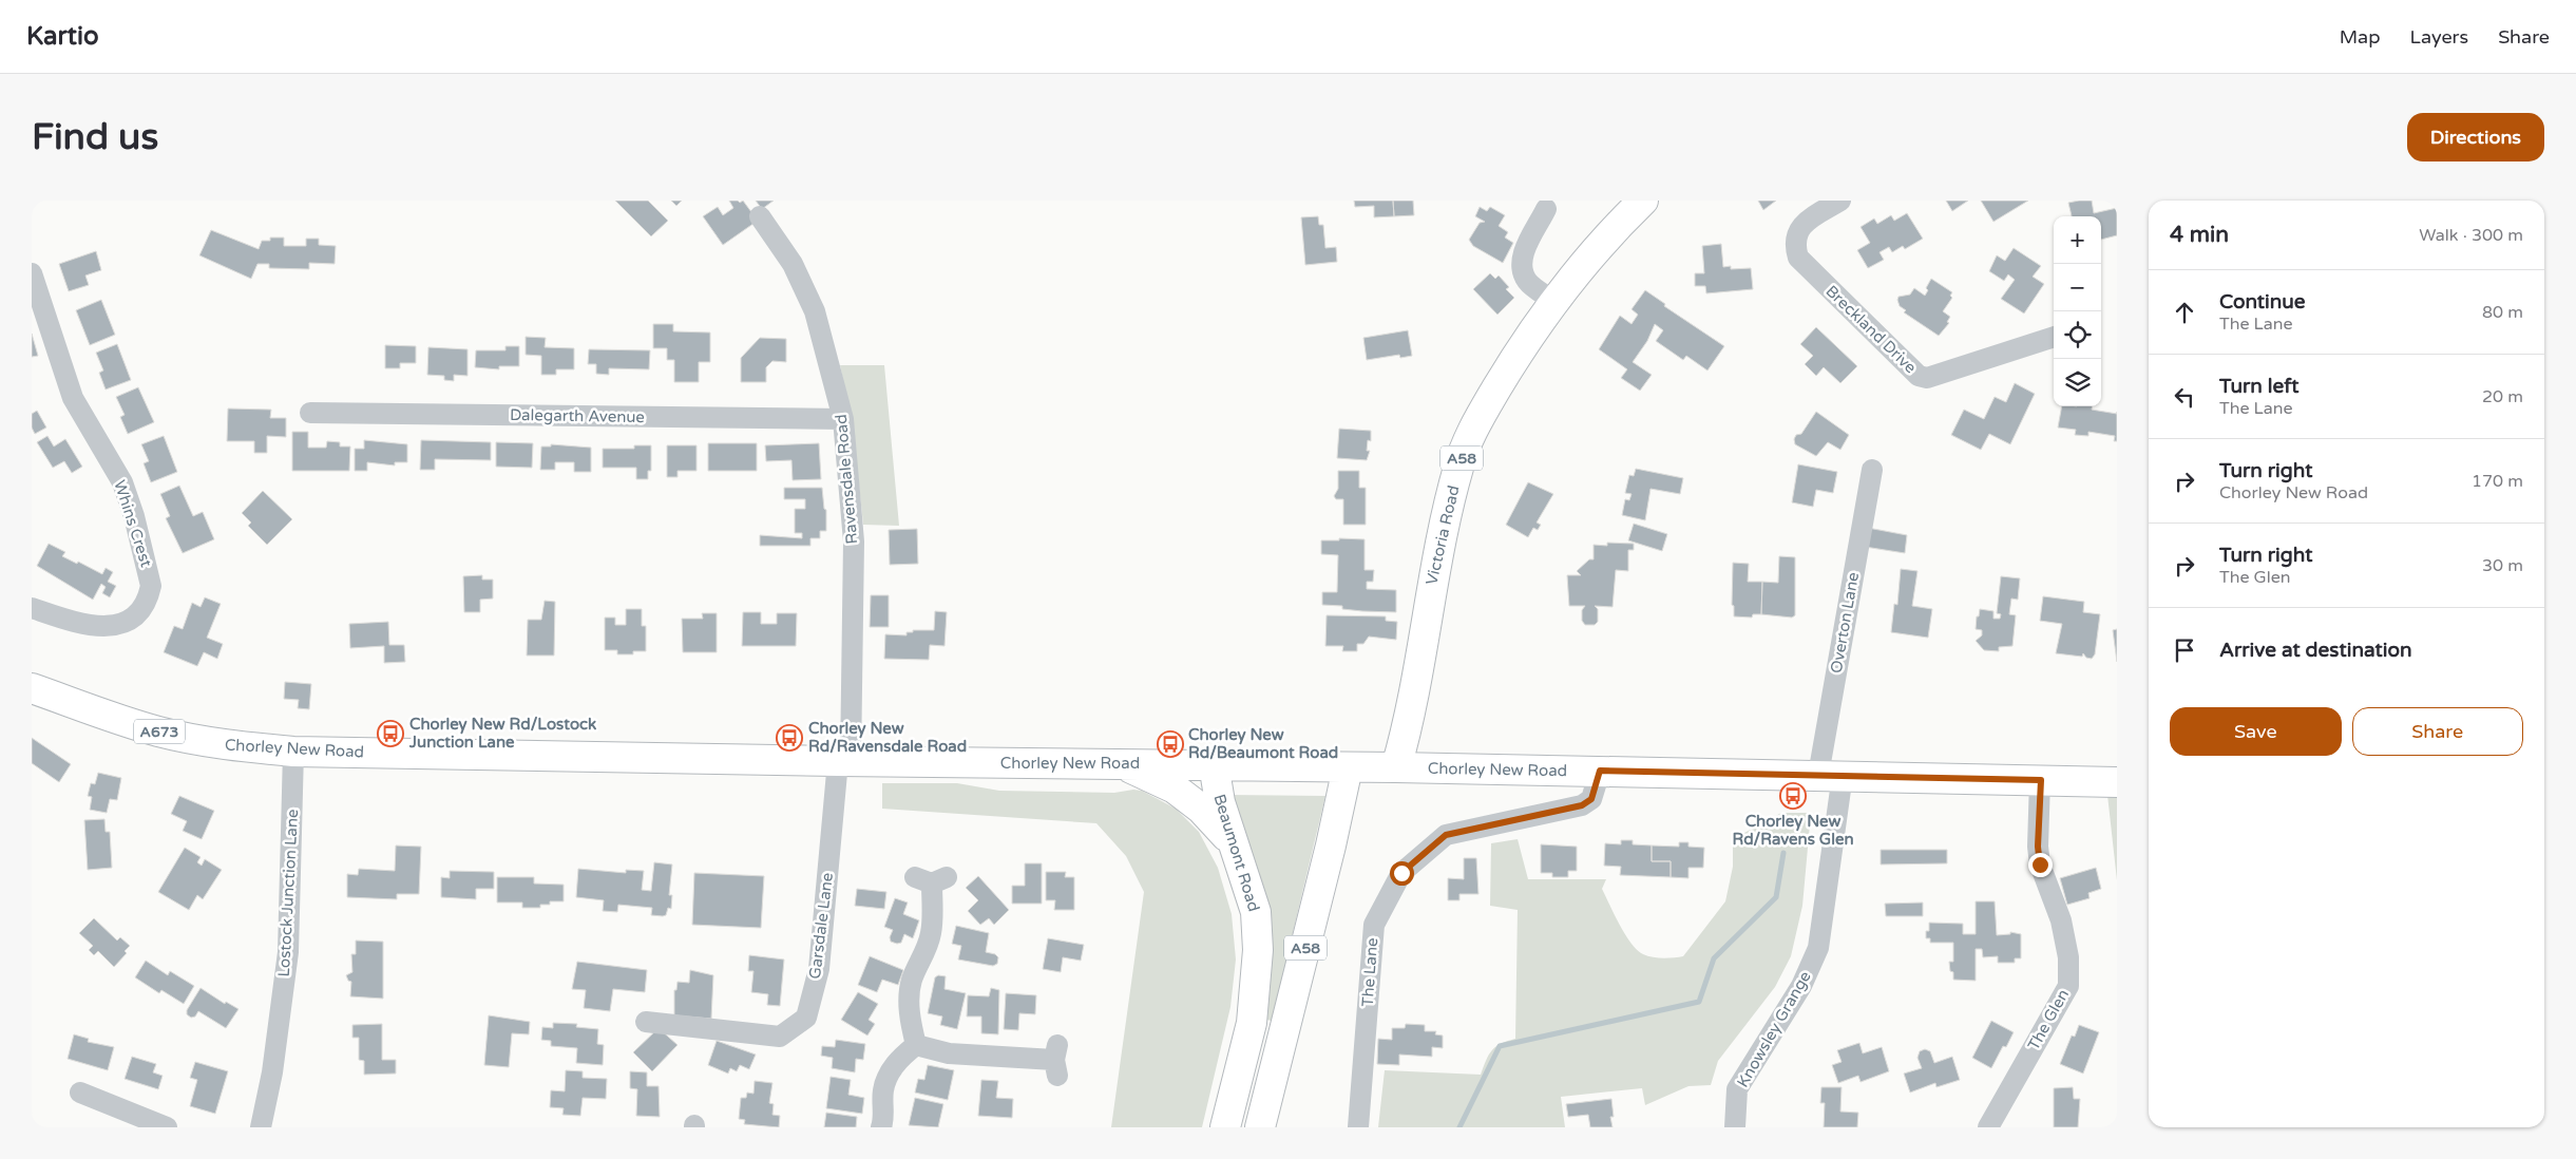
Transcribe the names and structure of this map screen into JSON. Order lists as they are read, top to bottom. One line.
{"streets":{"main road":["A58","Victoria Road","A673","Chorley New Road","Beaumont Road"],"street":["Breckland Drive","Dalegarth Avenue","Ravensdale Road","Whins Crest","Overton Lane","Lostock Junction Lane","Garsdale Lane","The Lane","The Glen","Knowsley Grange"]},"crossings":[["Dalegarth Avenue","Ravensdale Road"],["A58","Chorley New Road"],["Ravensdale Road","Chorley New Road"],["Ravensdale Road","Garsdale Lane"],["Victoria Road","Chorley New Road"],["Overton Lane","Chorley New Road"],["Overton Lane","Knowsley Grange"],["Chorley New Road","Beaumont Road"],["Chorley New Road","Lostock Junction Lane"],["Chorley New Road","Garsdale Lane"],["Chorley New Road","The Lane"],["Chorley New Road","The Glen"],["Chorley New Road","Knowsley Grange"]],"places":{"bus stop":["Chorley New Rd/Lostock Junction Lane","Chorley New Rd/Ravensdale Road","Chorley New Rd/Beaumont Road","Chorley New Rd/Ravens Glen"]},"page":{"header":"Kartio","nav":["Map","Layers","Share"],"buttons":["Directions",["Save","Share"]],"title":"Find us","heading":["4 min","Walk · 300 m"],"map_buttons":["+","−"],"list":[["Continue","The Lane","80 m"],["Turn left","The Lane","20 m"],["Turn right","Chorley New Road","170 m"],["Turn right","The Glen","30 m"],"Arrive at destination"]}}
